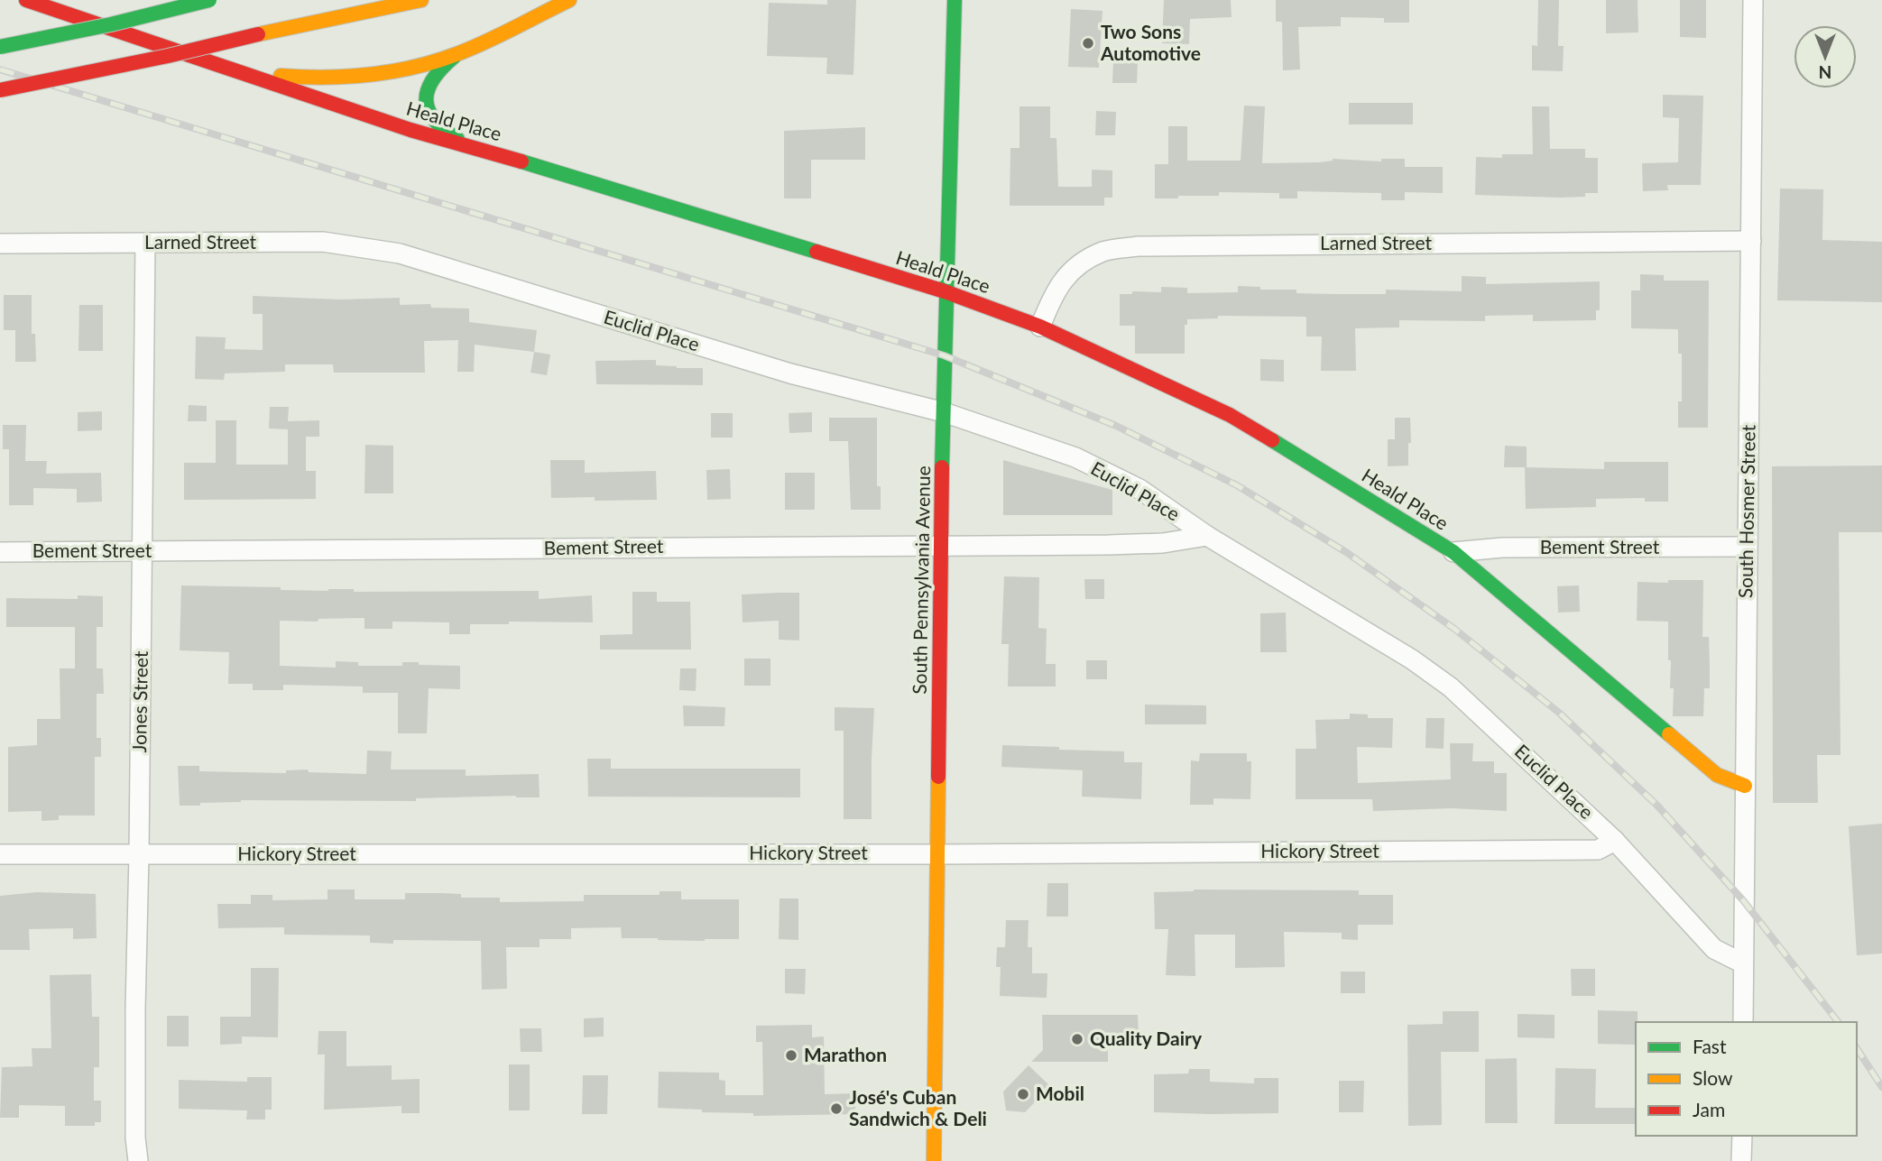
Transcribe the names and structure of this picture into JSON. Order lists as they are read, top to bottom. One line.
{"streets":{"main road":["Heald Place","South Pennsylvania Avenue"],"street":["Larned Street","Euclid Place","South Hosmer Street","Bement Street","Jones Street","Hickory Street"]},"crossings":[["Heald Place","Larned Street"],["Heald Place","South Hosmer Street"],["Heald Place","Bement Street"],["Heald Place","South Pennsylvania Avenue"],["Larned Street","Euclid Place"],["Larned Street","South Hosmer Street"],["Larned Street","Jones Street"],["Euclid Place","South Hosmer Street"],["Euclid Place","Bement Street"],["Euclid Place","South Pennsylvania Avenue"],["Euclid Place","Hickory Street"],["South Hosmer Street","Bement Street"],["Bement Street","South Pennsylvania Avenue"],["Bement Street","Jones Street"],["South Pennsylvania Avenue","Hickory Street"],["Jones Street","Hickory Street"]],"places":["Two Sons Automotive","Quality Dairy","Marathon","Mobil","José's Cuban Sandwich & Deli"],"legend":["Fast","Slow","Jam"],"north":"bottom"}
